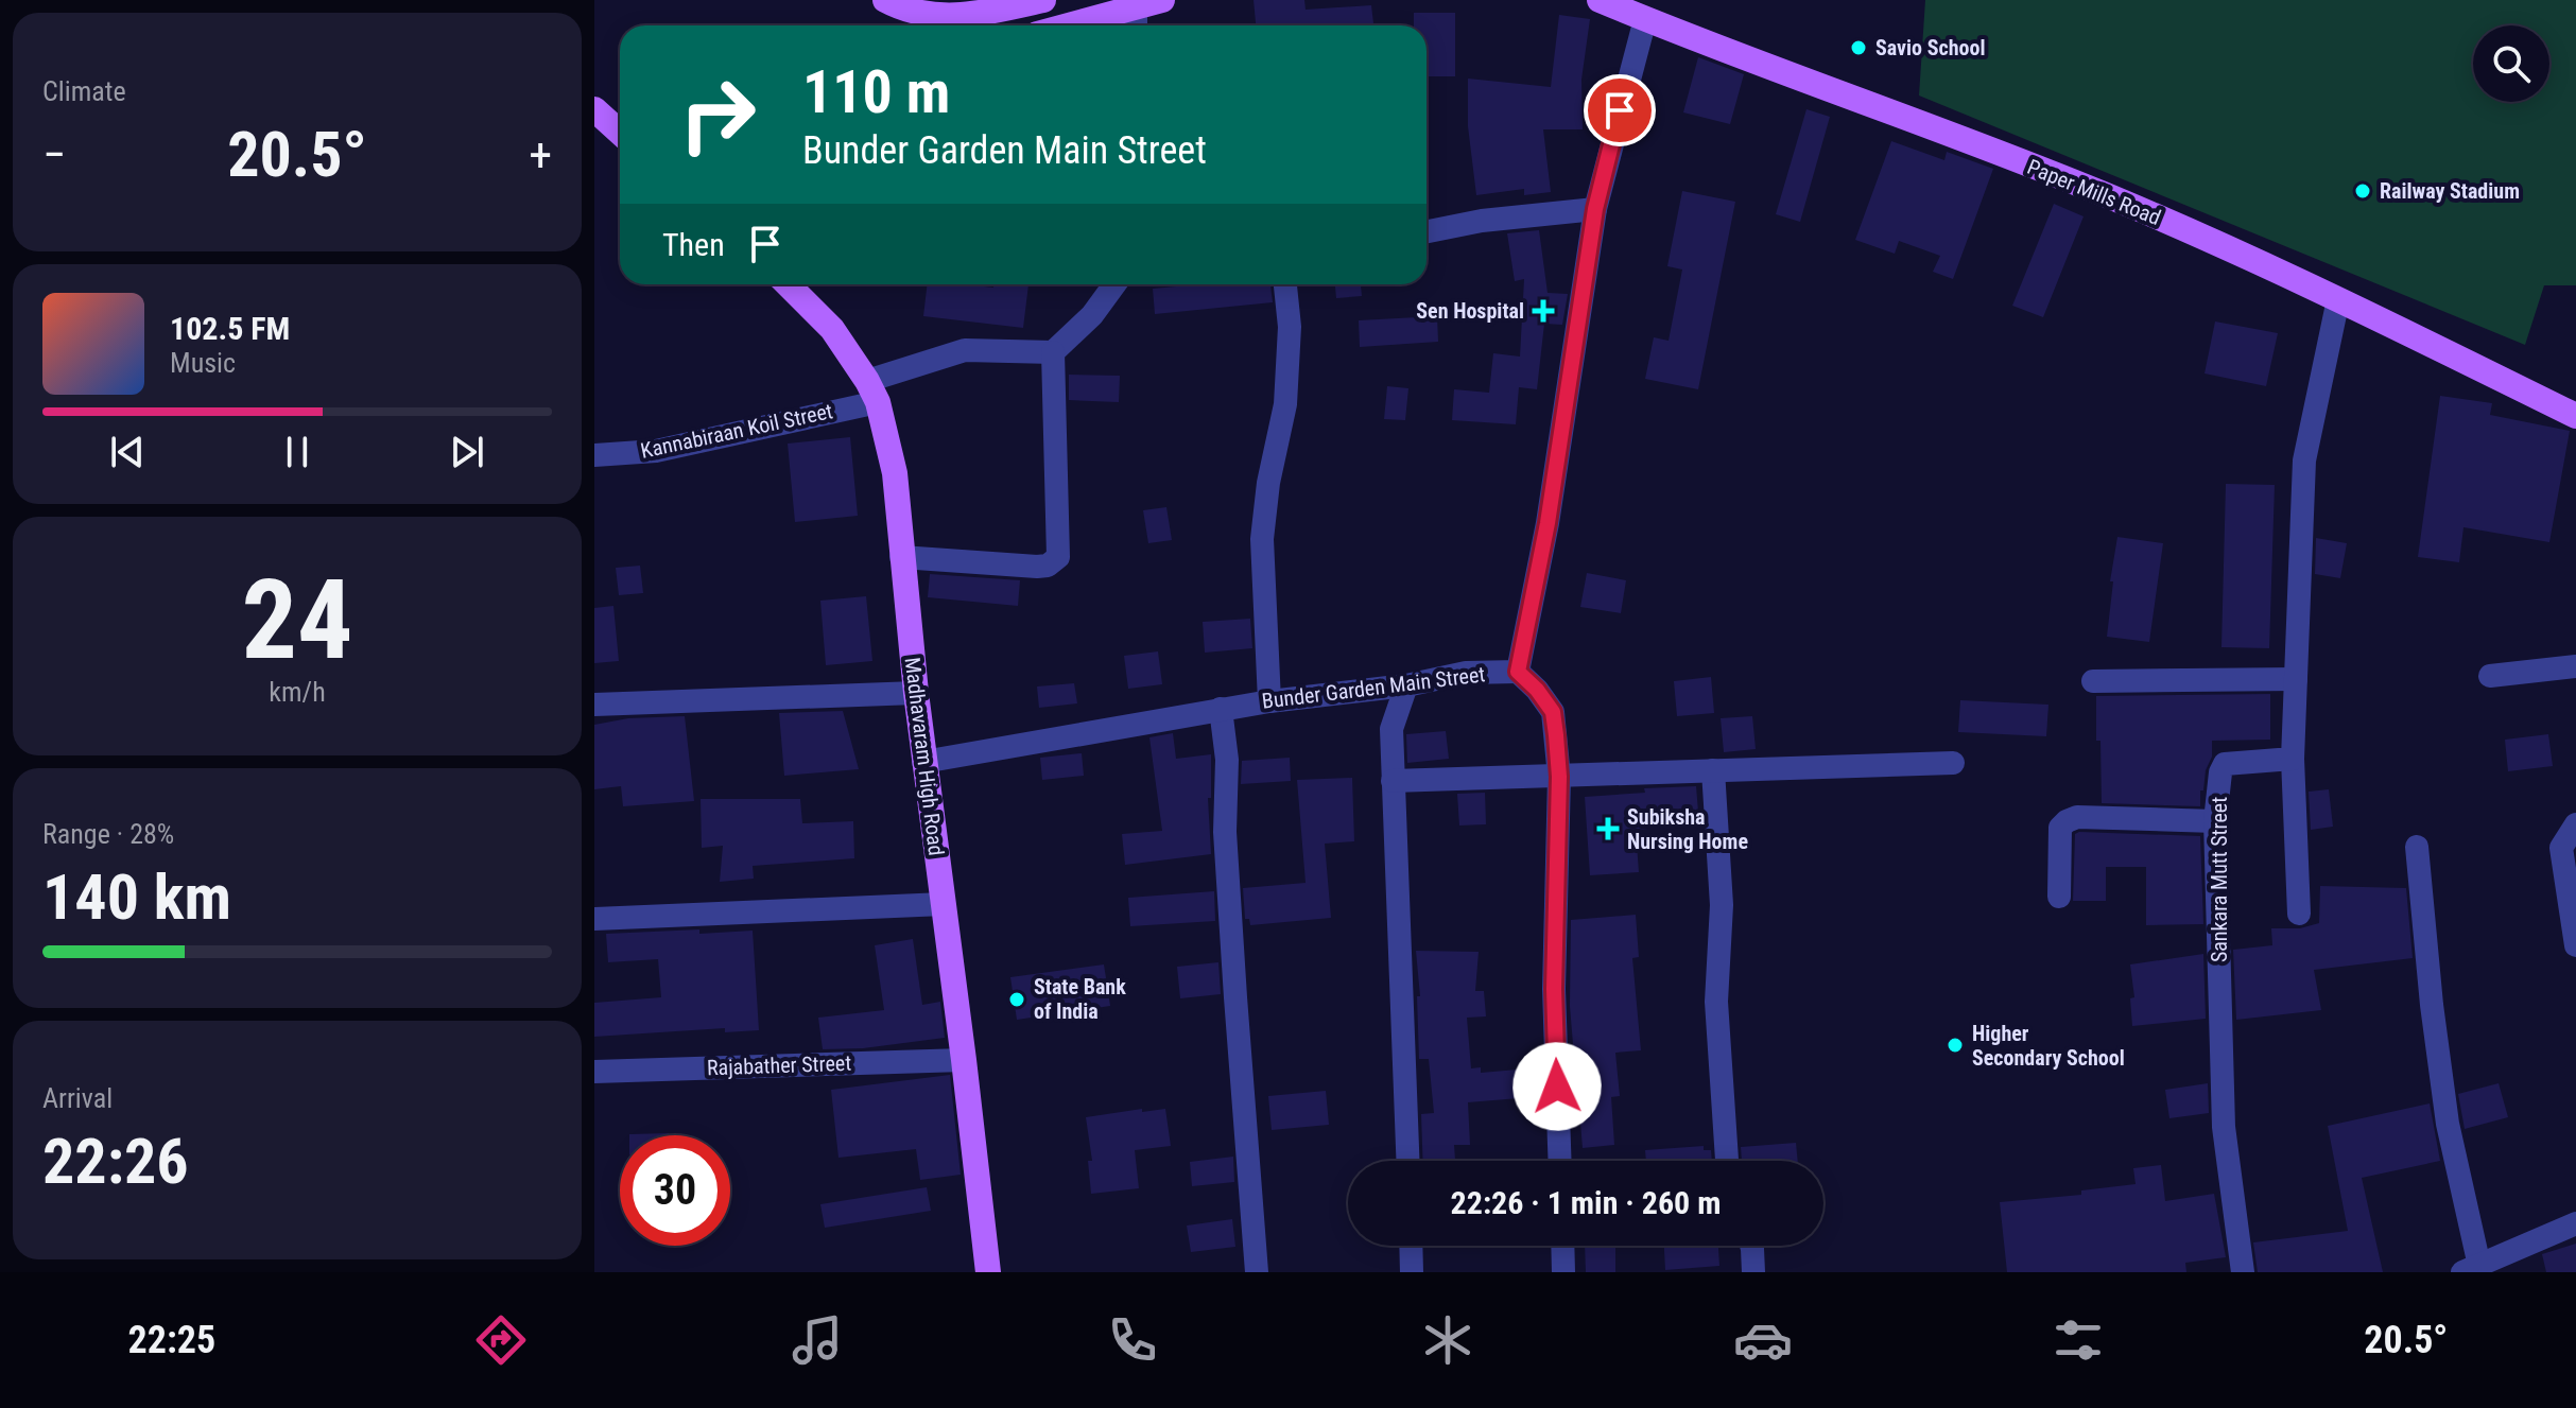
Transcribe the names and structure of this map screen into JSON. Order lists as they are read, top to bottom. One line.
{"streets":{"main road":["Paper Mills Road","Madhavaram High Road"],"street":["Kannabiraan Koil Street","Bunder Garden Main Street","Sankara Mutt Street","Rajabather Street"]},"crossings":[["Kannabiraan Koil Street","Madhavaram High Road"],["Bunder Garden Main Street","Madhavaram High Road"],["Madhavaram High Road","Rajabather Street"]],"places":{"other":["Savio School","Railway Stadium","State Bank of India","Higher Secondary School"],"health":["Sen Hospital","Subiksha Nursing Home"]},"page":{"tile":["Climate",["24","km/h"],["Range · 28%","140 km"],["Arrival","22:26"]],"turn":["110 m","Bunder Garden Main Street"],"heat":["−","20.5°","+"],"then":"Then","song":["102.5 FM","Music"],"limit":"30","trip":"22:26 · 1 min · 260 m","tabs":["22:25","20.5°"]}}
